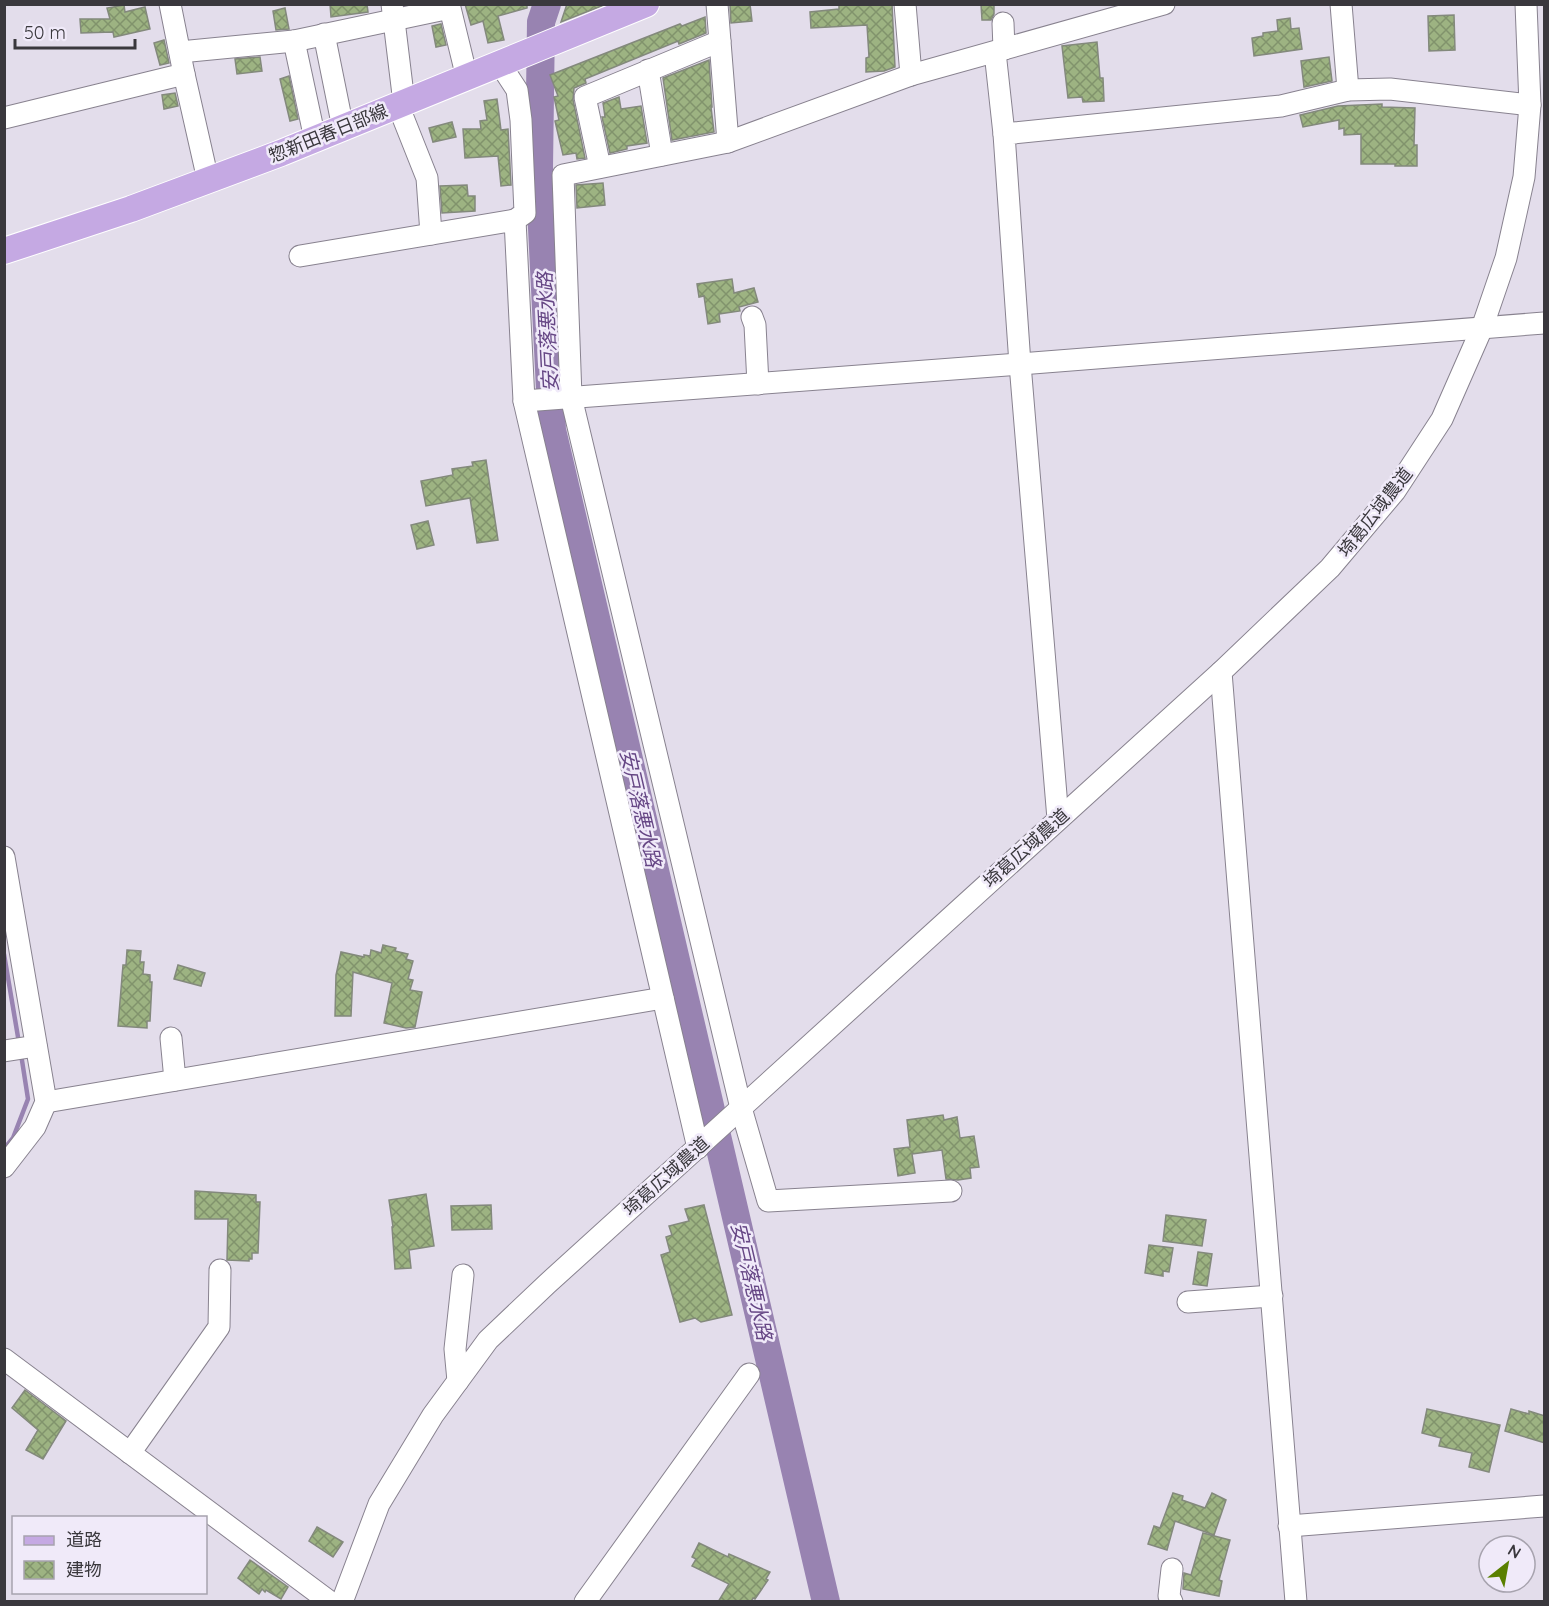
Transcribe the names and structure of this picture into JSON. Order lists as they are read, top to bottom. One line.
{"streets":{"main road":["惣新田春日部線"],"street":["埼葛広域農道"]},"water":["安戸落悪水路"],"legend":["道路","建物"],"scale_bar":"50 m","north":"top right"}
